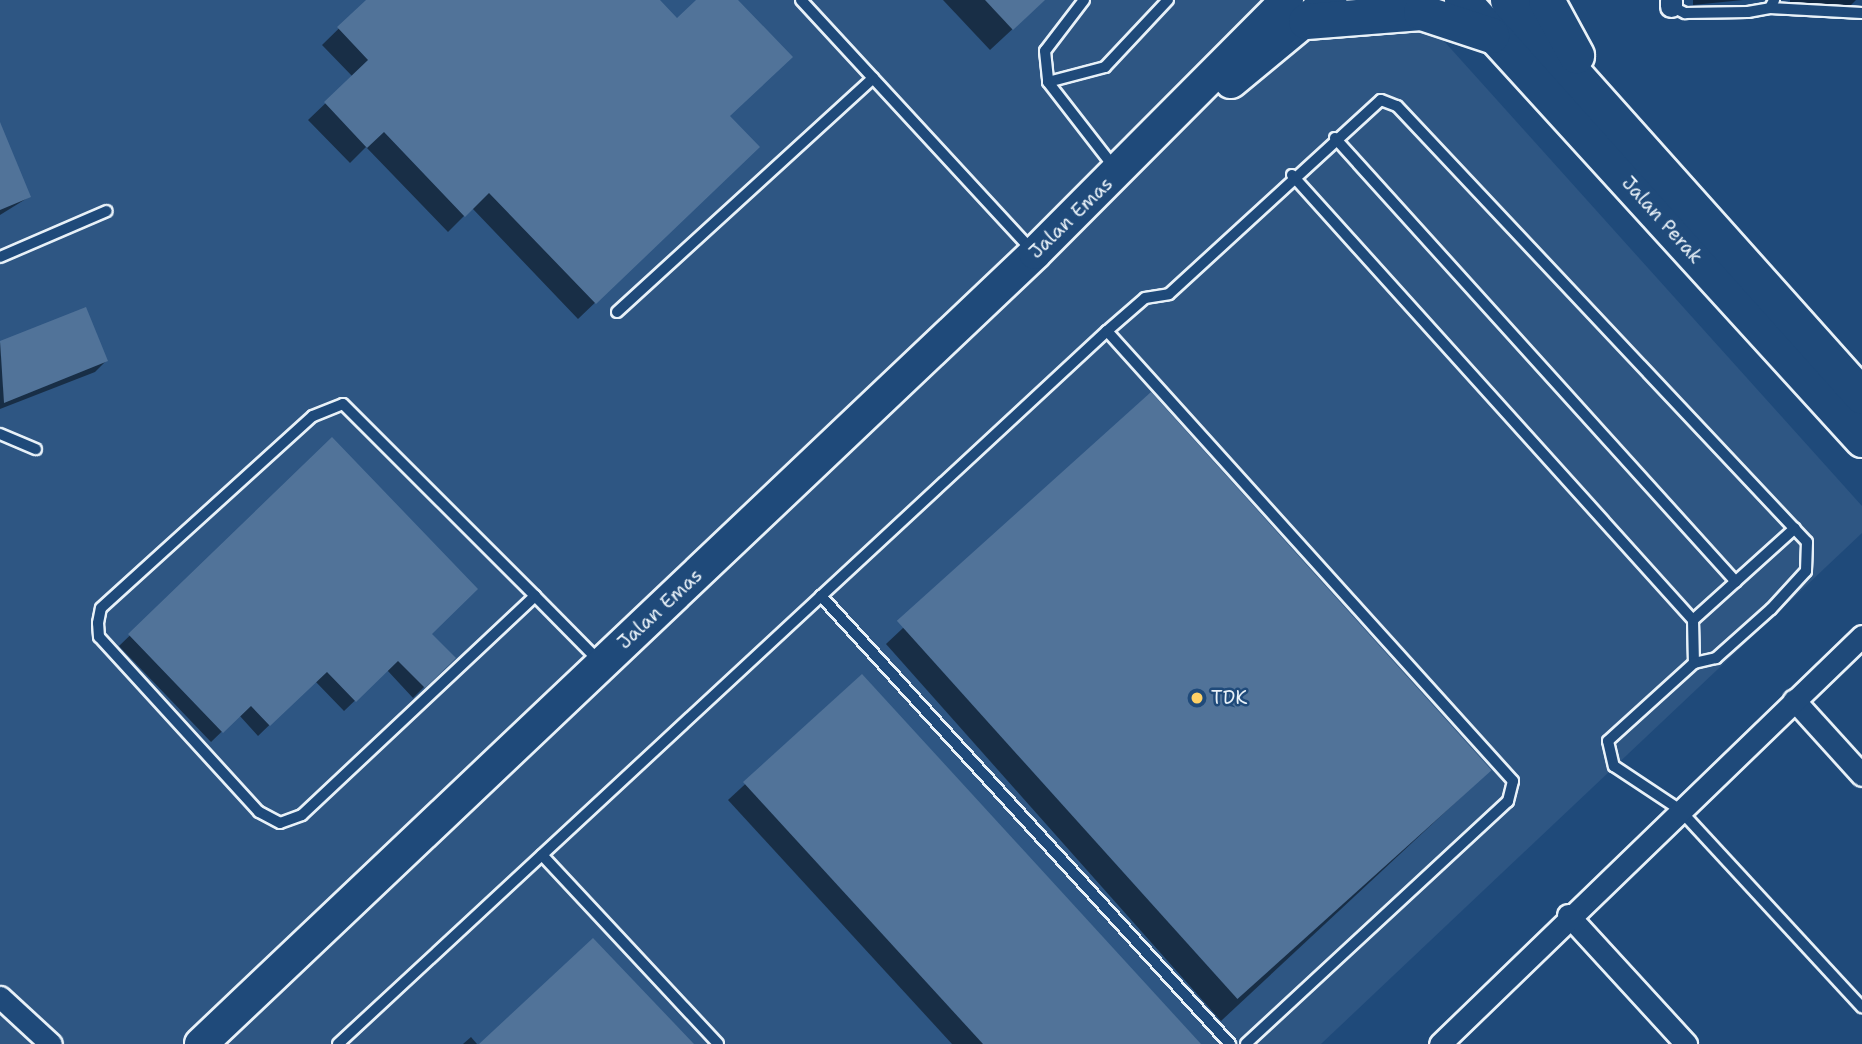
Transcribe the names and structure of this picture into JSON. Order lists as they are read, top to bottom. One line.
{"streets":{"main road":["Jalan Emas","Jalan Perak"]},"places":["TDK"]}
